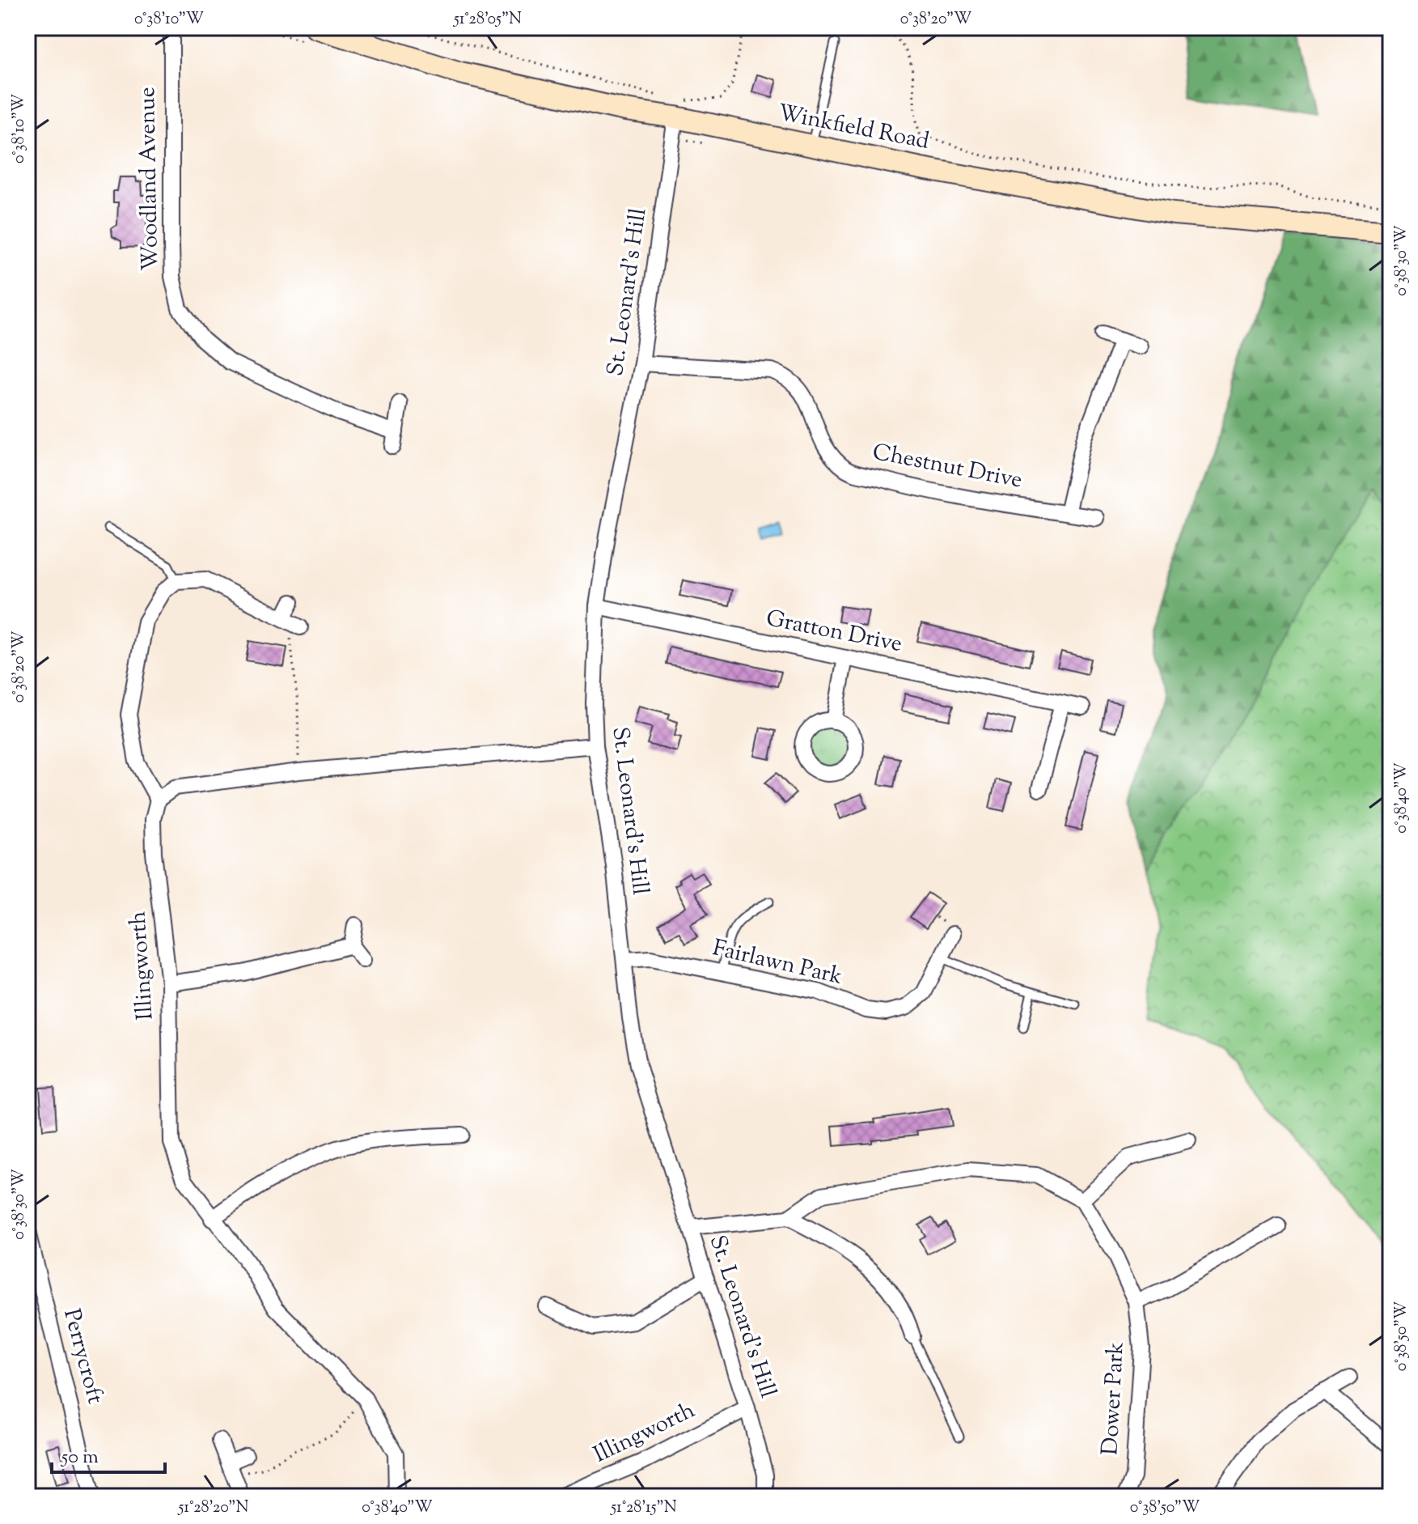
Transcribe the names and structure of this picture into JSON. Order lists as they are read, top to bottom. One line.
{"streets":{"main road":["Winkfield Road"],"street":["Woodland Avenue","St. Leonard's Hill","Chestnut Drive","Gratton Drive","Fairlawn Park","Illingworth","Perrycroft","Dower Park"]},"crossings":[["Winkfield Road","St. Leonard's Hill"],["St. Leonard's Hill","Chestnut Drive"],["St. Leonard's Hill","Gratton Drive"],["St. Leonard's Hill","Fairlawn Park"],["St. Leonard's Hill","Illingworth"]],"scale_bar":"50 m","coordinates":["0°38'10\"W","51°28'05\"N","0°38'20\"W","0°38'30\"W","0°38'40\"W","0°38'50\"W","51°28'20\"N","51°28'15\"N"]}
